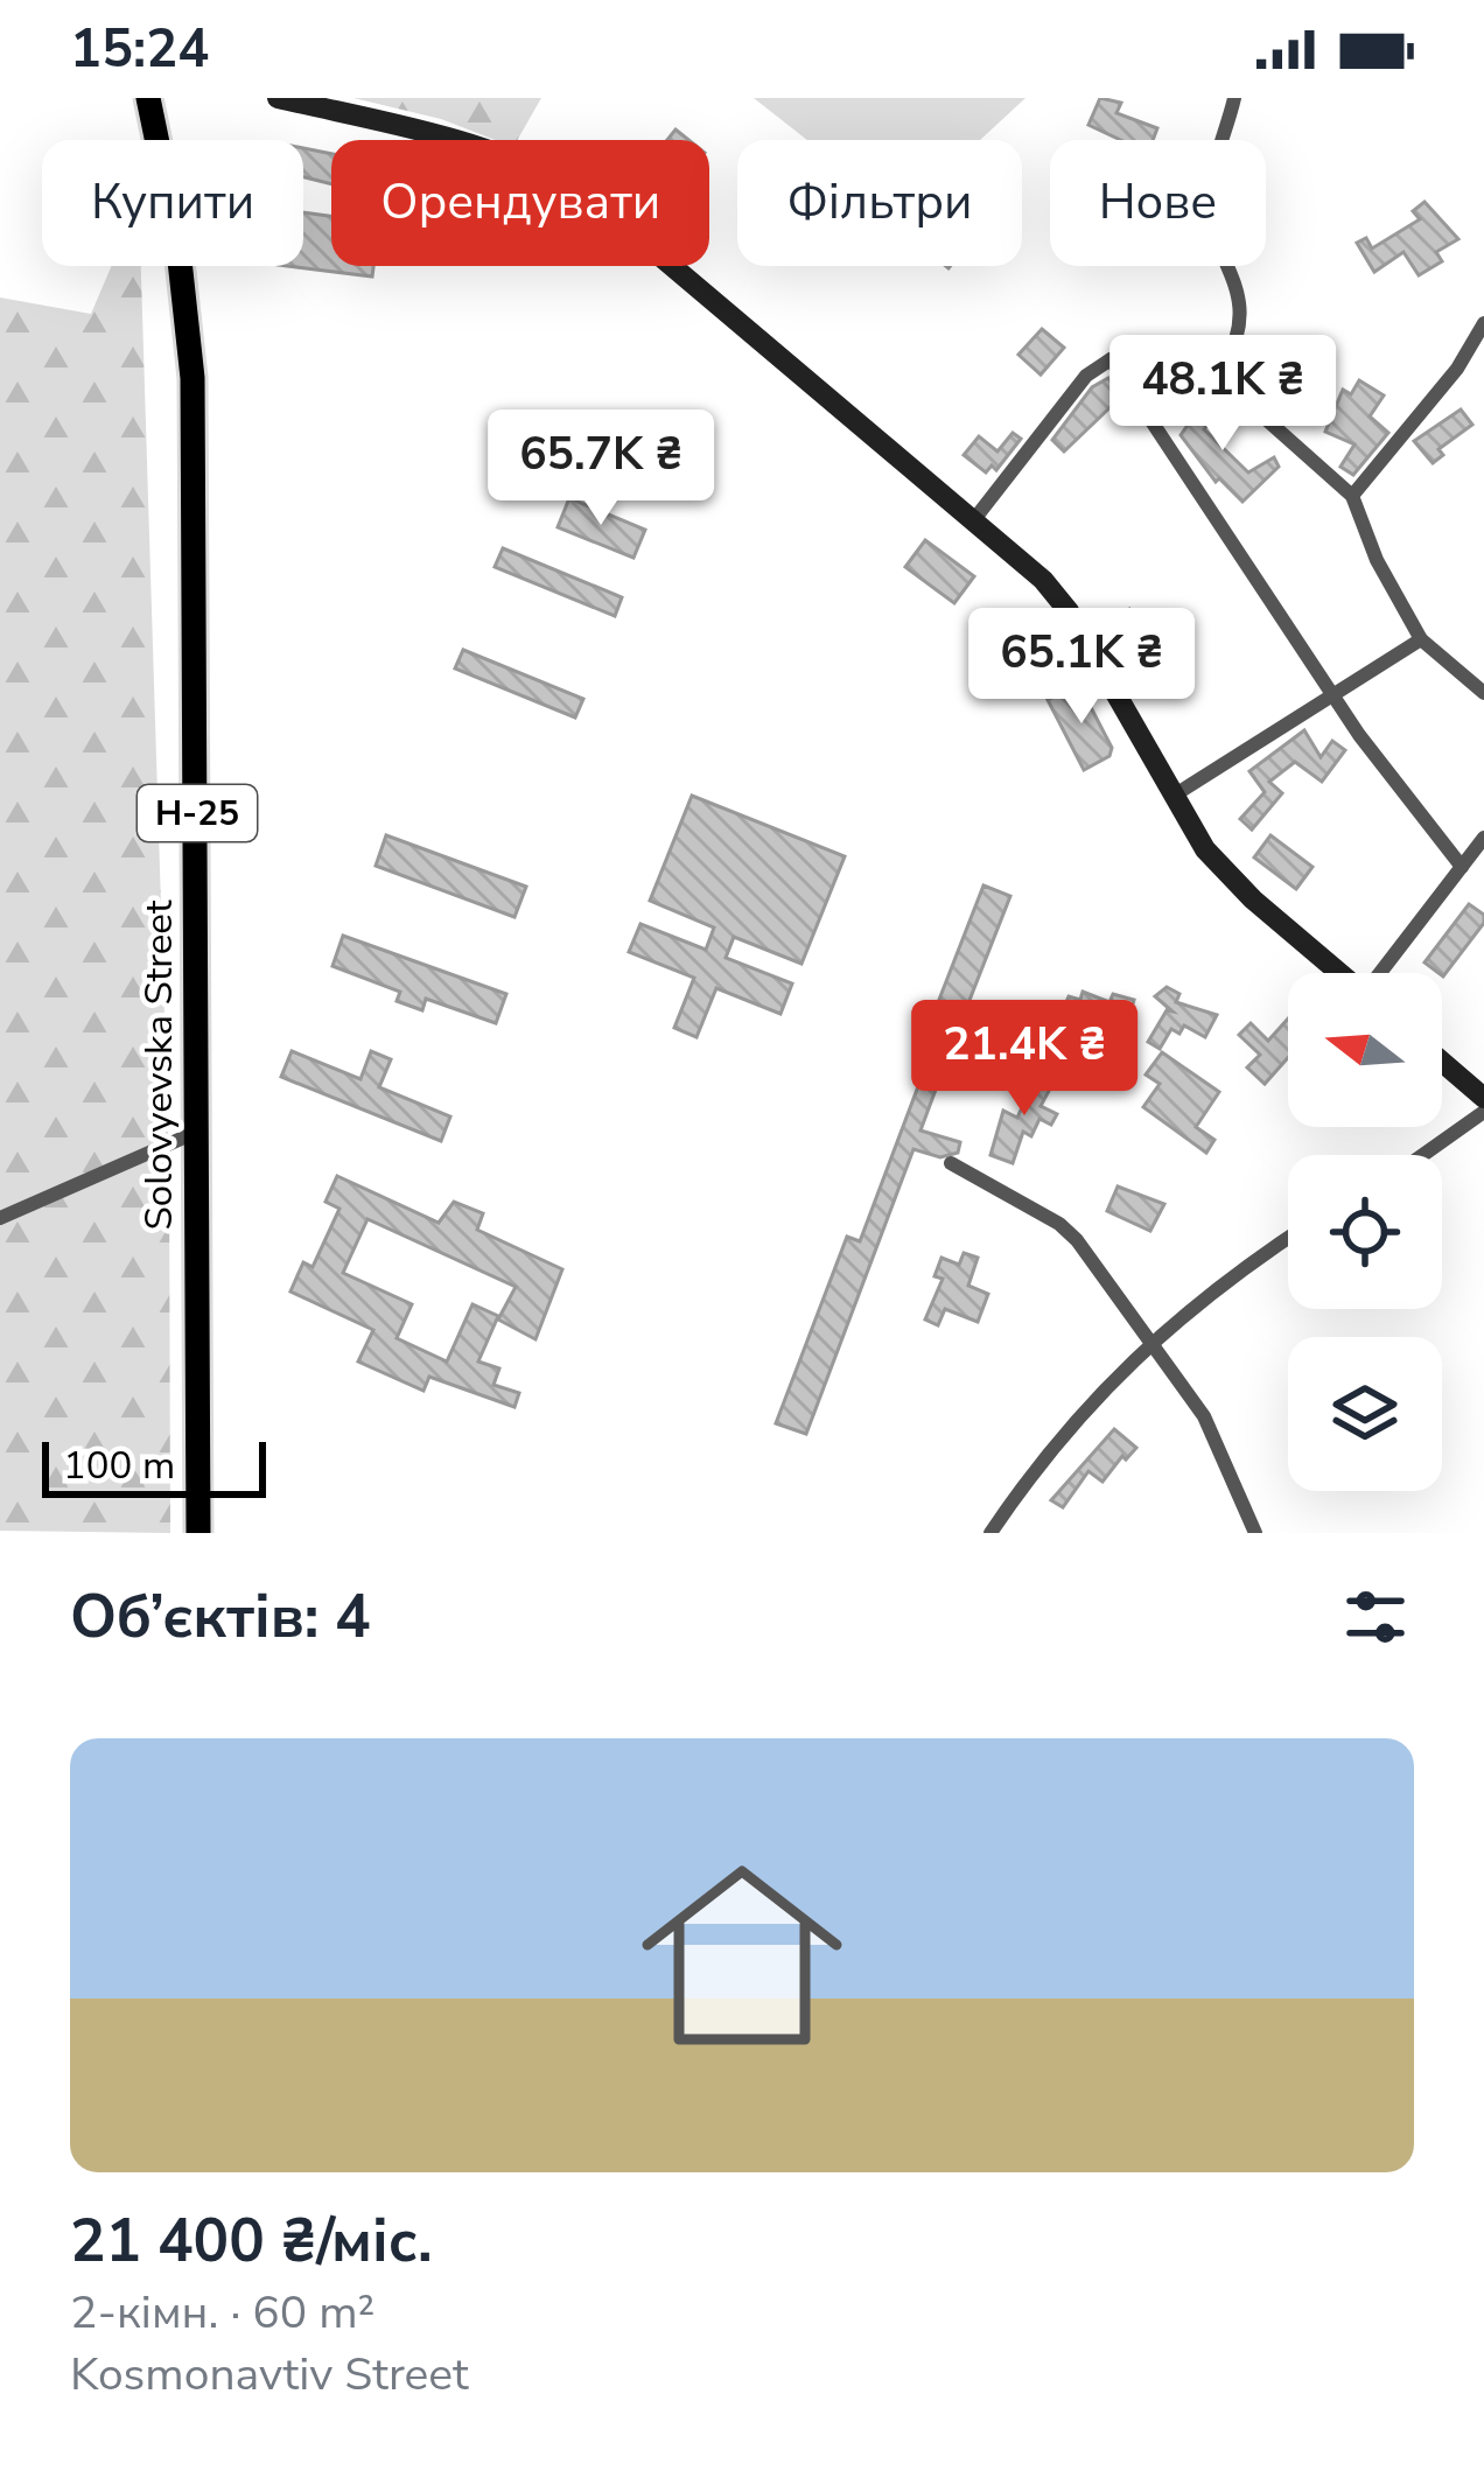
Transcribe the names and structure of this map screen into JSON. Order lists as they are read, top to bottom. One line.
{"streets":{"main road":["Н-25","Solovyevska Street"]},"scale_bar":"100 m","north":"left","page":{"status":"15:24","chip":["Купити","Орендувати","Фільтри","Нове"],"price":["48.1K ₴","65.7K ₴","65.1K ₴","21.4K ₴"],"scale":"100 m","heading":"Об’єктів: 4","list":[{"name":"21 400 ₴/міс.","note":"2-кімн. · 60 m² · Kosmonavtiv Street"}]}}
